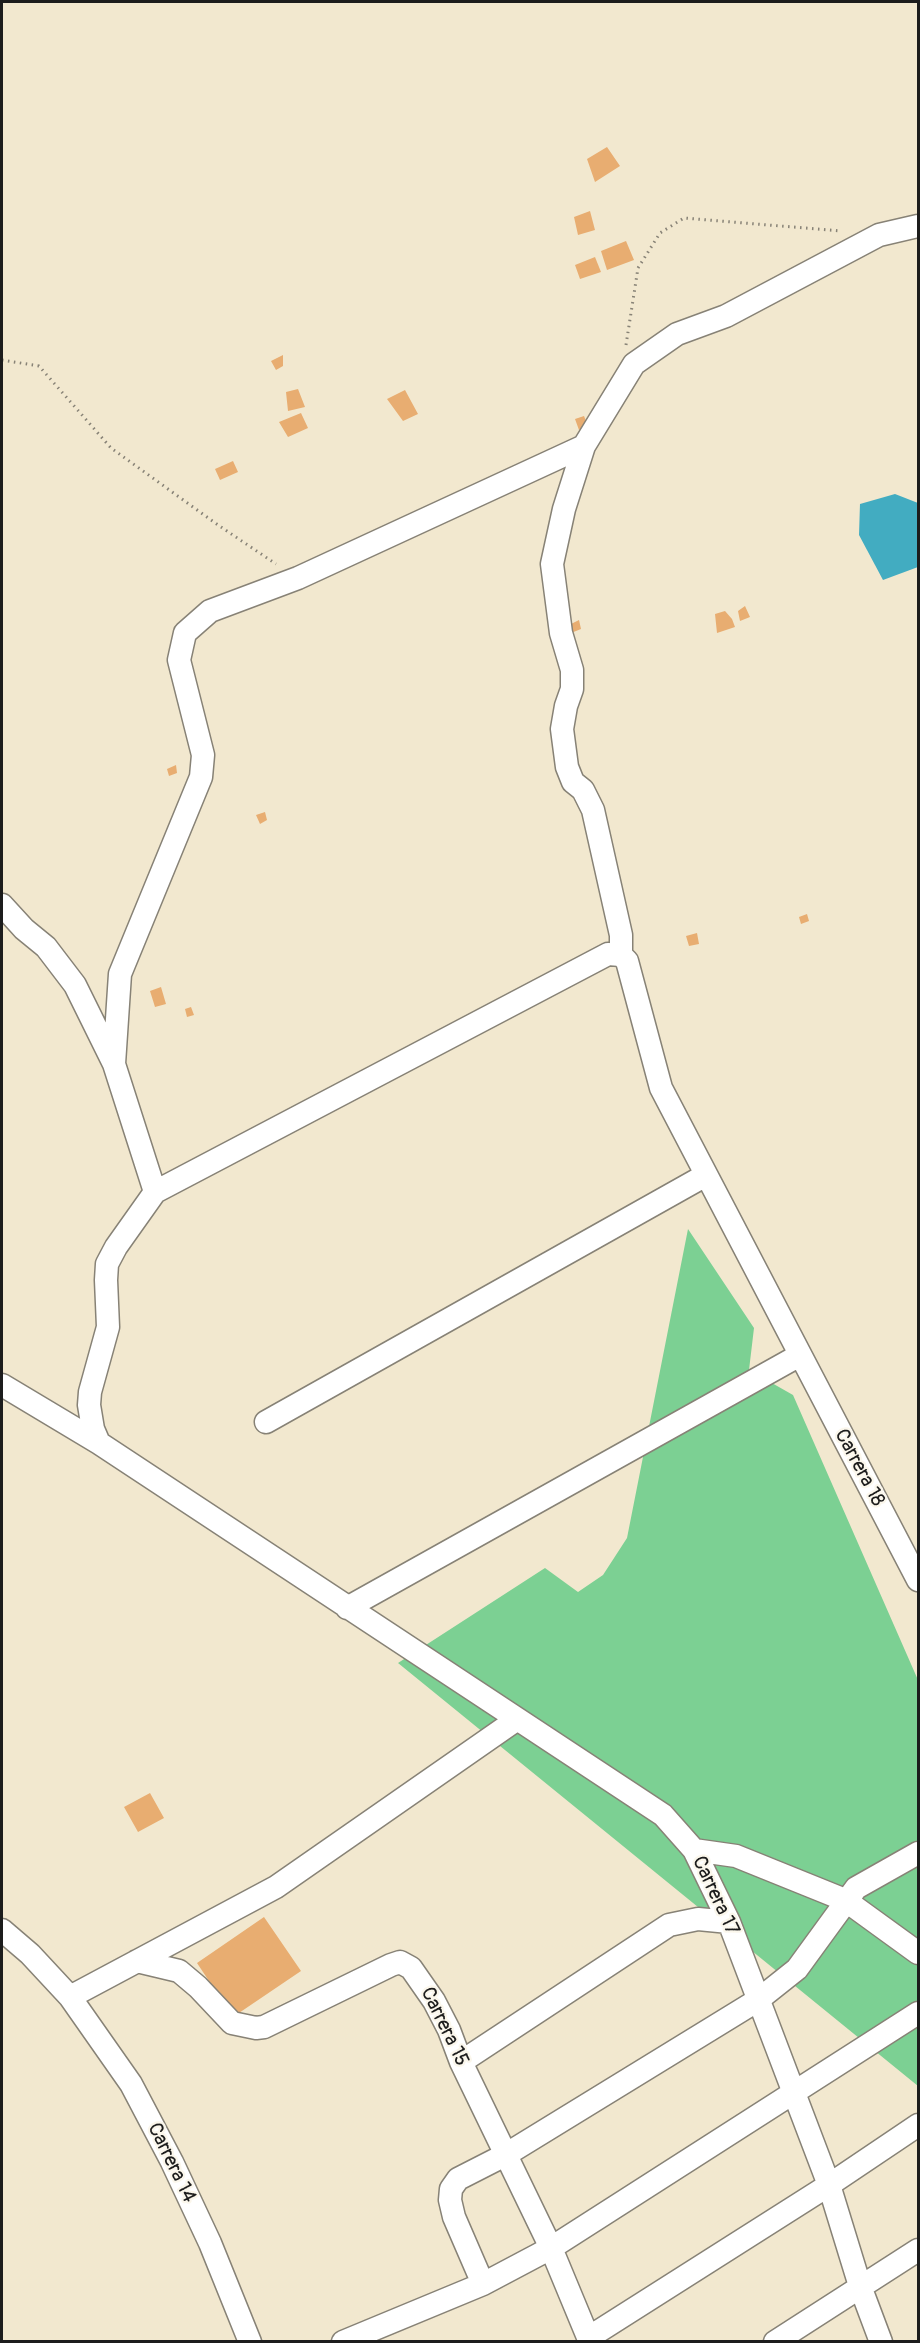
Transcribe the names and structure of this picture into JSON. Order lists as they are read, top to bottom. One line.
{"streets":{"street":["Carrera 18","Carrera 17","Carrera 15","Carrera 14"]}}
